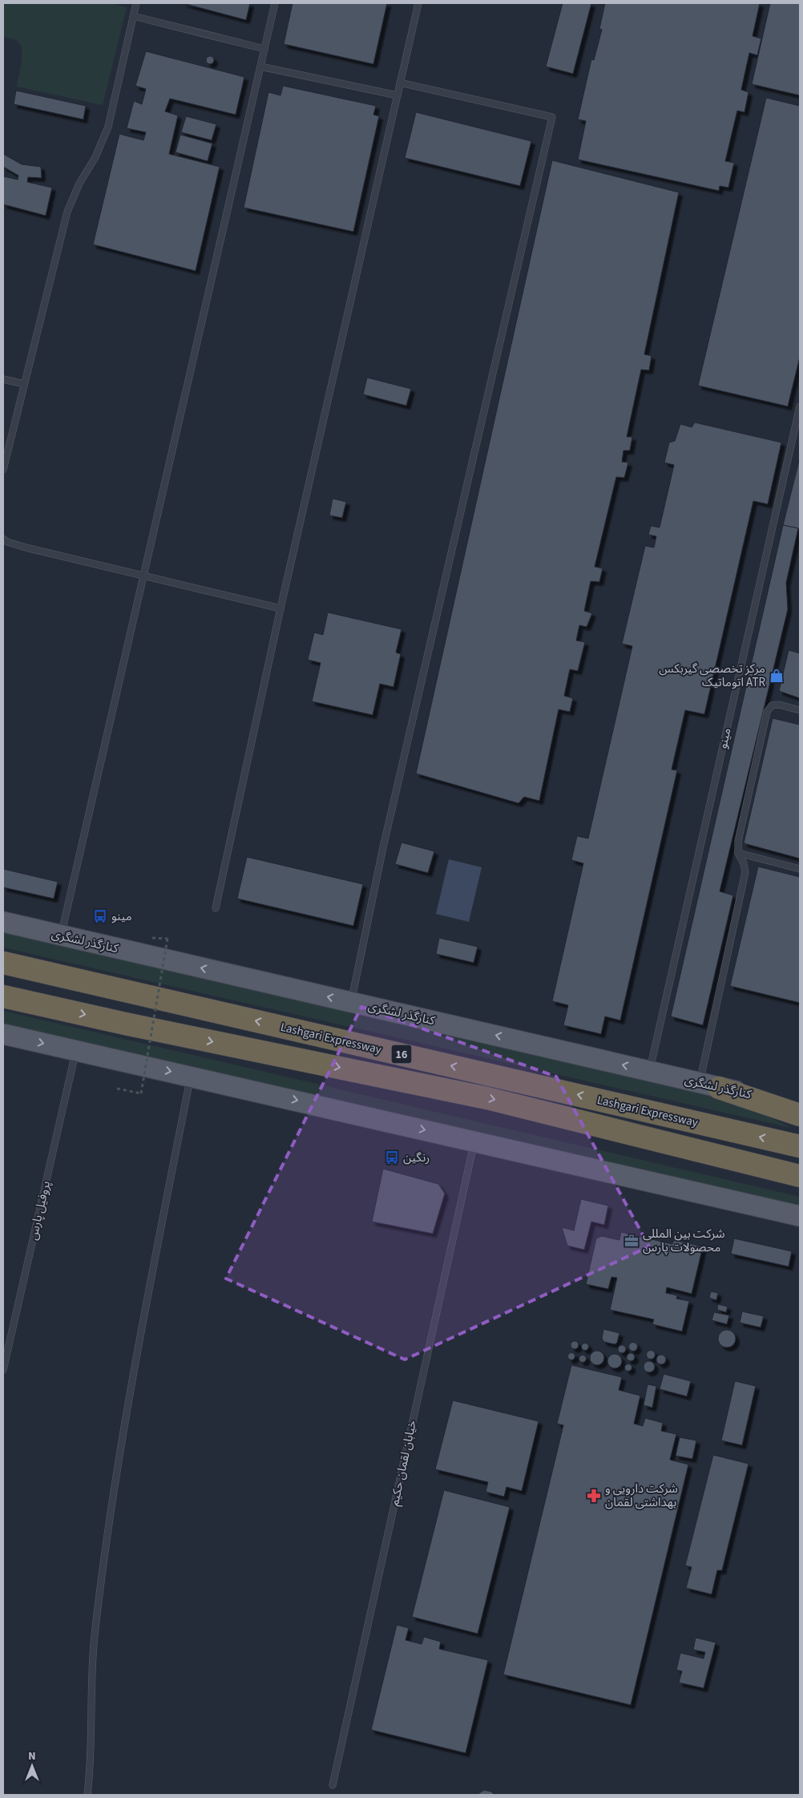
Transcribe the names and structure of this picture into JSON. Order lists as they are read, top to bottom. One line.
{"streets":{"highway":["Lashgari Expressway","16"],"main road":["کنارگذر لشگری"],"lane":["مینو","پروفیل پارس","خیابان لقمان حکیم"]},"crossings":[["مینو","کنارگذر لشگری"]],"places":{"shop":["مرکز تخصصی گیربکس اتوماتیک ATR"],"bus stop":["مینو","رنگین"],"office":["شرکت بین المللی محصولات پارس"],"pharmacy":["شرکت دارویی و بهداشتی لقمان"]},"north":"top"}
